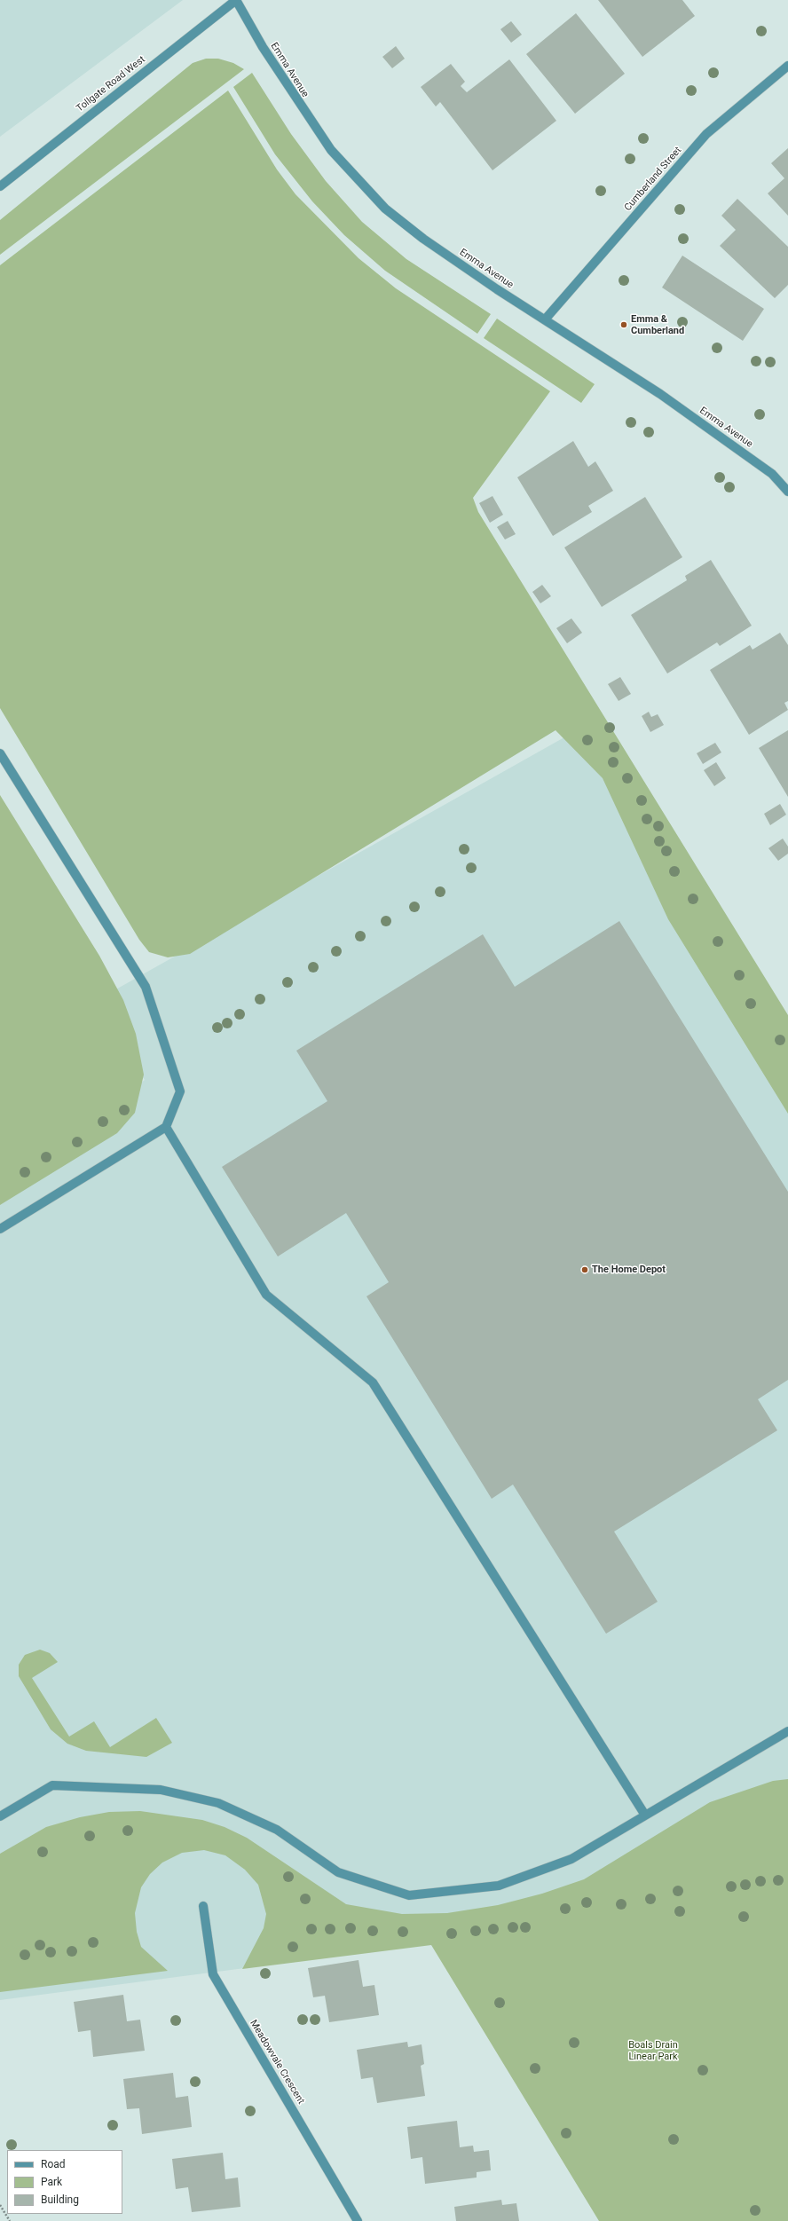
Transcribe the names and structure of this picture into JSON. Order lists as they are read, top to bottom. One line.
{"streets":{"street":["Emma Avenue","Tollgate Road West","Cumberland Street","Meadowvale Crescent"]},"crossings":[["Emma Avenue","Tollgate Road West"],["Emma Avenue","Cumberland Street"]],"parks":["Boals Drain Linear Park"],"places":["Emma & Cumberland","The Home Depot"],"legend":["Road","Park","Building"]}
